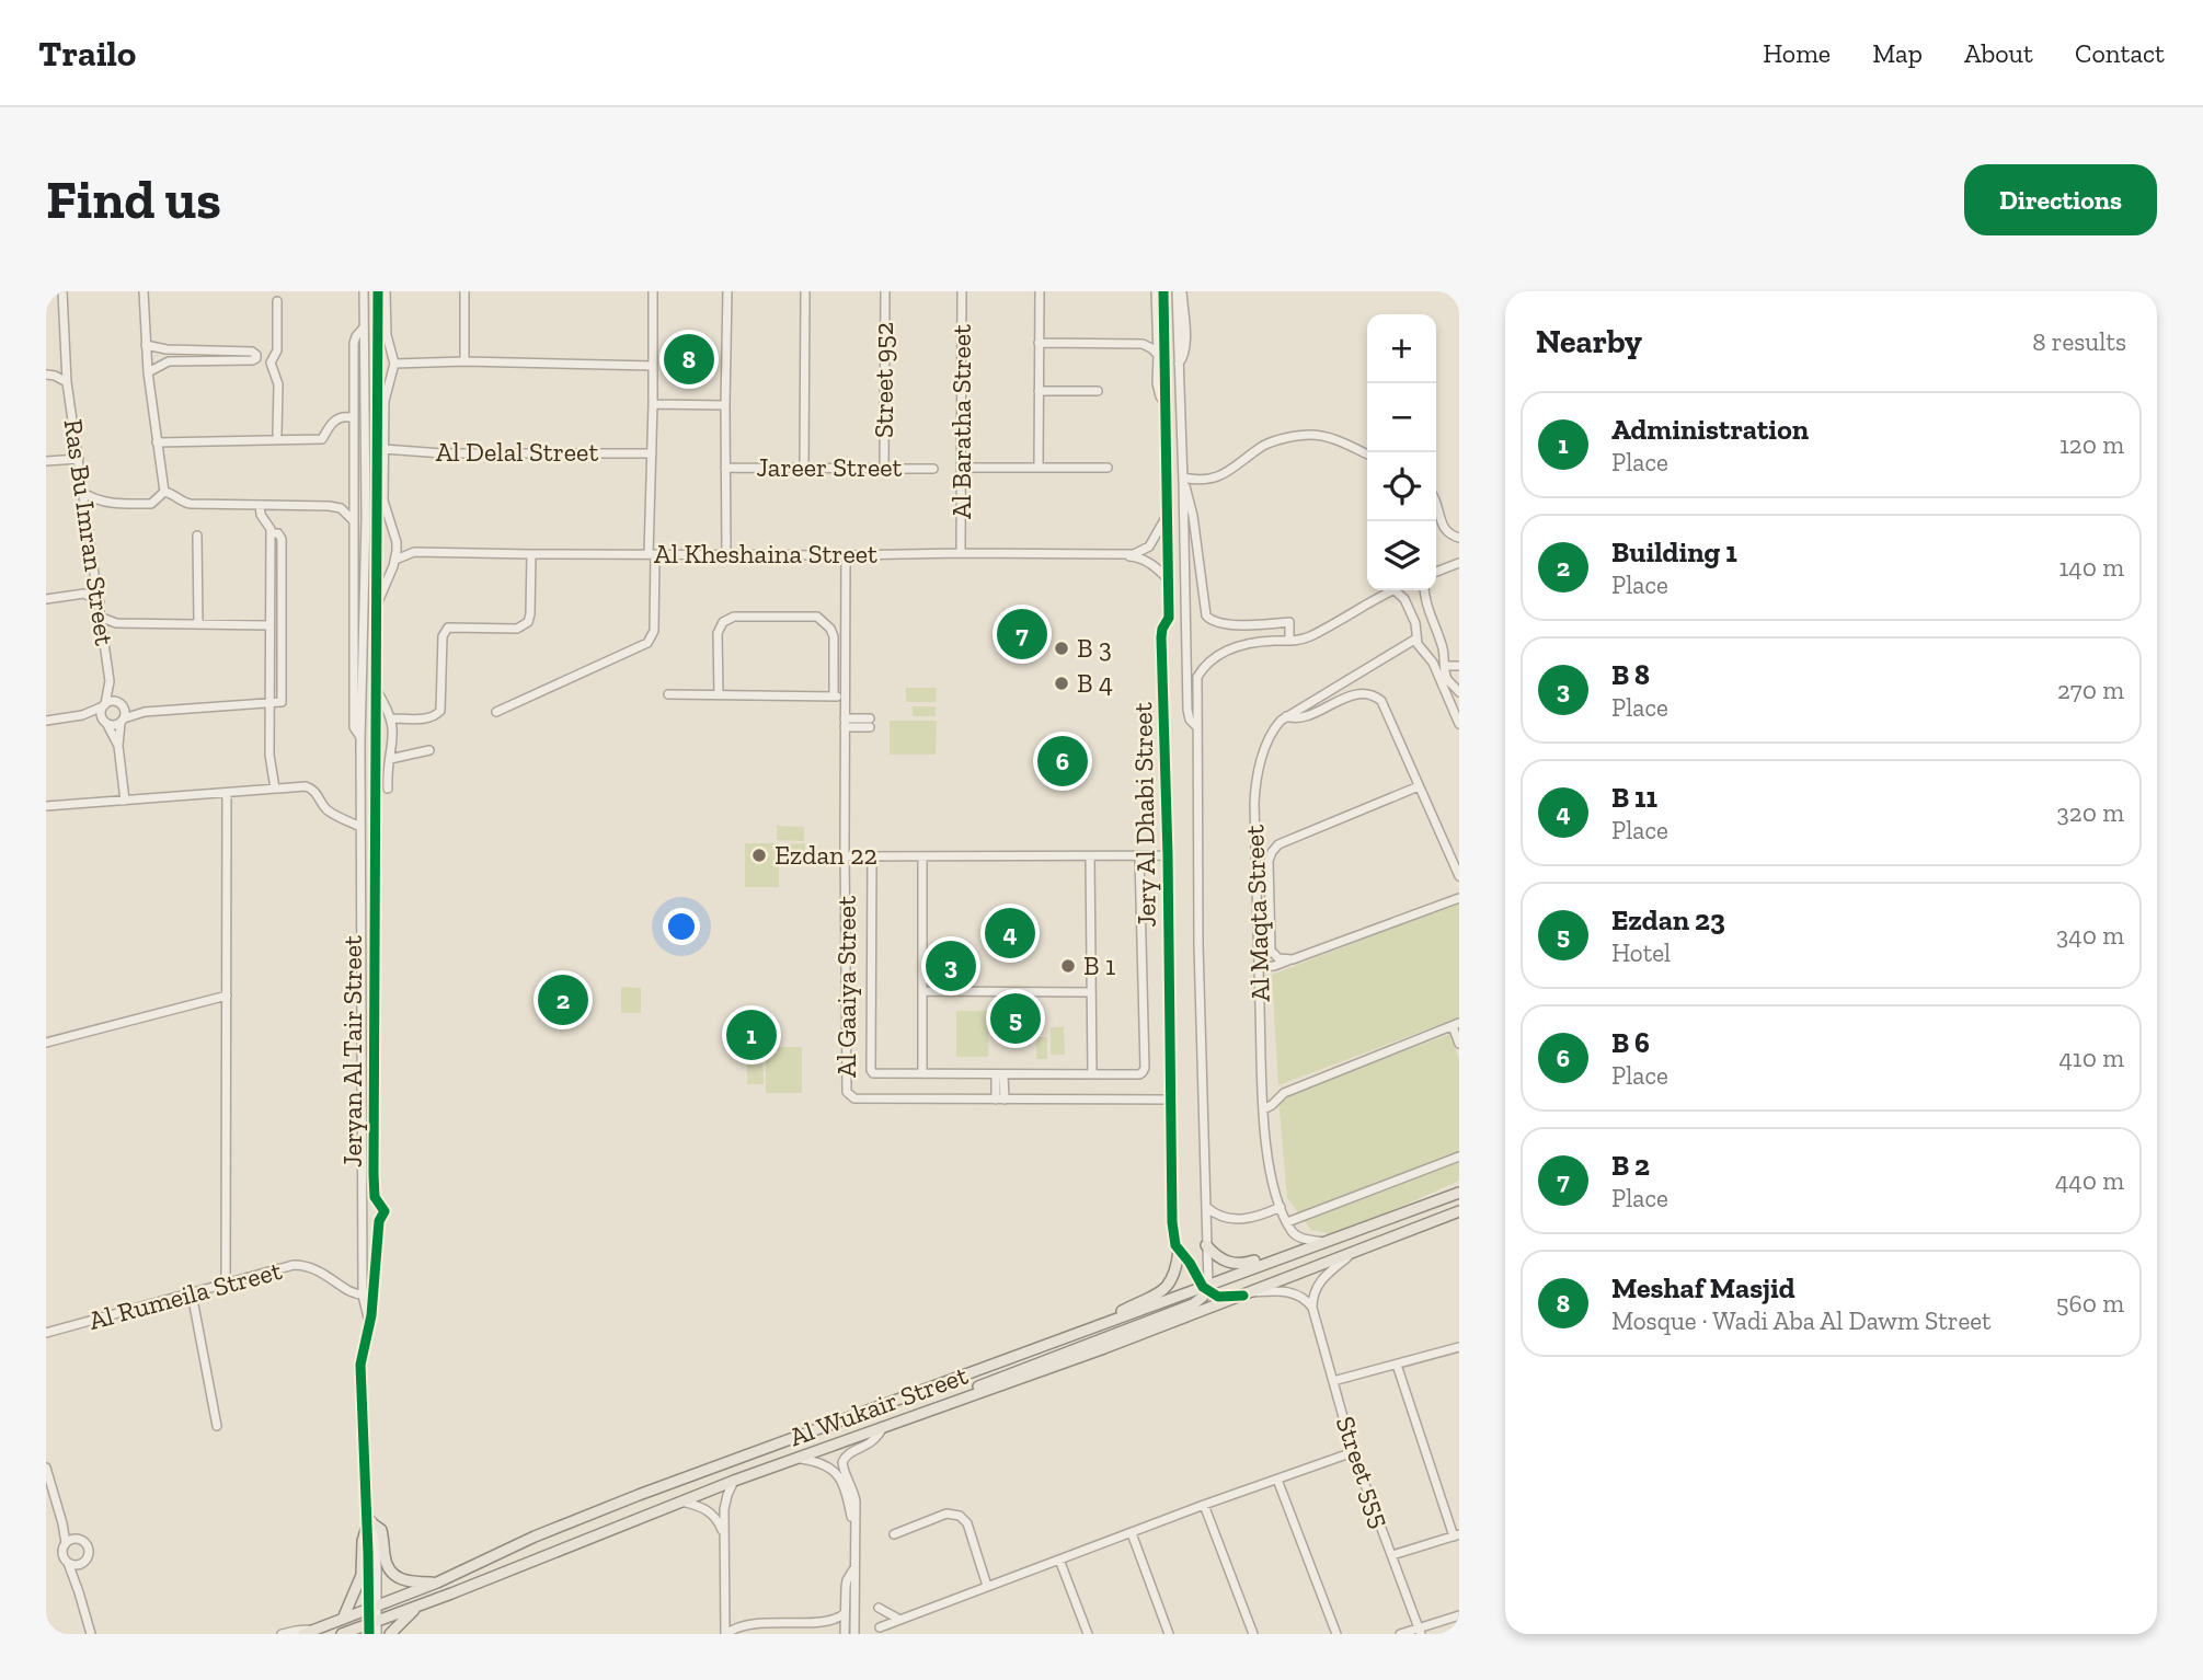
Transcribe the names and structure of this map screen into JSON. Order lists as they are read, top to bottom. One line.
{"streets":{"main road":["Al Wukair Street"],"street":["Street 952","Al Baratha Street","Al Delal Street","Jareer Street","Ras Bu Imran Street","Al Kheshaina Street","Jery Al Dhabi Street","Al Maqta Street","Al Gaaiya Street","Jeryan Al Tair Street","Al Rumeila Street","Street 555"]},"crossings":[["Street 952","Jareer Street"],["Al Baratha Street","Al Kheshaina Street"],["Al Delal Street","Jeryan Al Tair Street"],["Al Kheshaina Street","Al Gaaiya Street"],["Al Kheshaina Street","Jeryan Al Tair Street"],["Jery Al Dhabi Street","Al Gaaiya Street"],["Jery Al Dhabi Street","Al Wukair Street"],["Jeryan Al Tair Street","Al Rumeila Street"],["Jeryan Al Tair Street","Al Wukair Street"]],"places":["B 3","B 4","Ezdan 22","B 1"],"page":{"header":"Trailo","nav":["Home","Map","About","Contact"],"buttons":"Directions","title":"Find us","heading":["Nearby","8 results"],"map_buttons":["+","−"],"pins":["8","7","6","4","3","2","5","1"],"list":[{"mark":"1","name":"Administration","note":"Place","value":"120 m"},{"mark":"2","name":"Building 1","note":"Place","value":"140 m"},{"mark":"3","name":"B 8","note":"Place","value":"270 m"},{"mark":"4","name":"B 11","note":"Place","value":"320 m"},{"mark":"5","name":"Ezdan 23","note":"Hotel","value":"340 m"},{"mark":"6","name":"B 6","note":"Place","value":"410 m"},{"mark":"7","name":"B 2","note":"Place","value":"440 m"},{"mark":"8","name":"Meshaf Masjid","note":"Mosque · Wadi Aba Al Dawm Street","value":"560 m"}]}}
